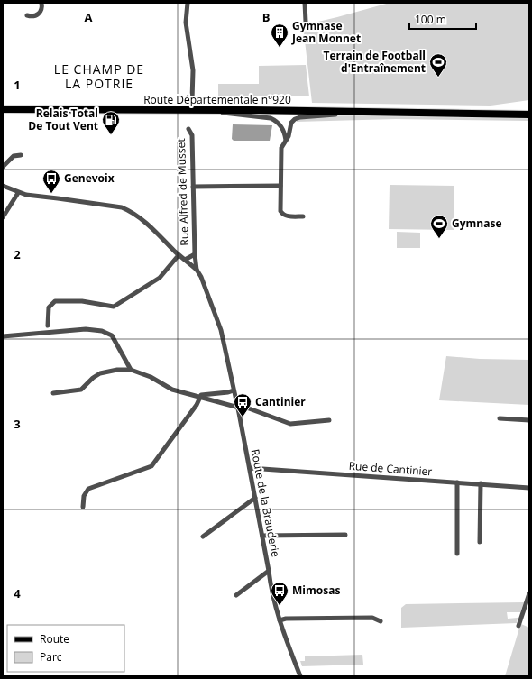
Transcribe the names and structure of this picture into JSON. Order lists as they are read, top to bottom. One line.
{"streets":{"main road":["Route Départementale n°920"],"street":["Rue Alfred de Musset","Rue de Cantinier","Route de la Brauderie"]},"crossings":[["Rue Alfred de Musset","Route de la Brauderie"],["Rue de Cantinier","Route de la Brauderie"]],"districts":["LE CHAMP DE LA POTRIE"],"places":{"building":["Gymnase Jean Monnet"],"sports":["Terrain de Football d'Entraînement","Gymnase"],"fuel station":["Relais Total De Tout Vent"],"bus stop":["Genevoix","Cantinier","Mimosas"]},"legend":["Route","Parc"],"scale_bar":"100 m","grid":{"columns":["A","B"],"rows":["1","2","3","4"]}}
